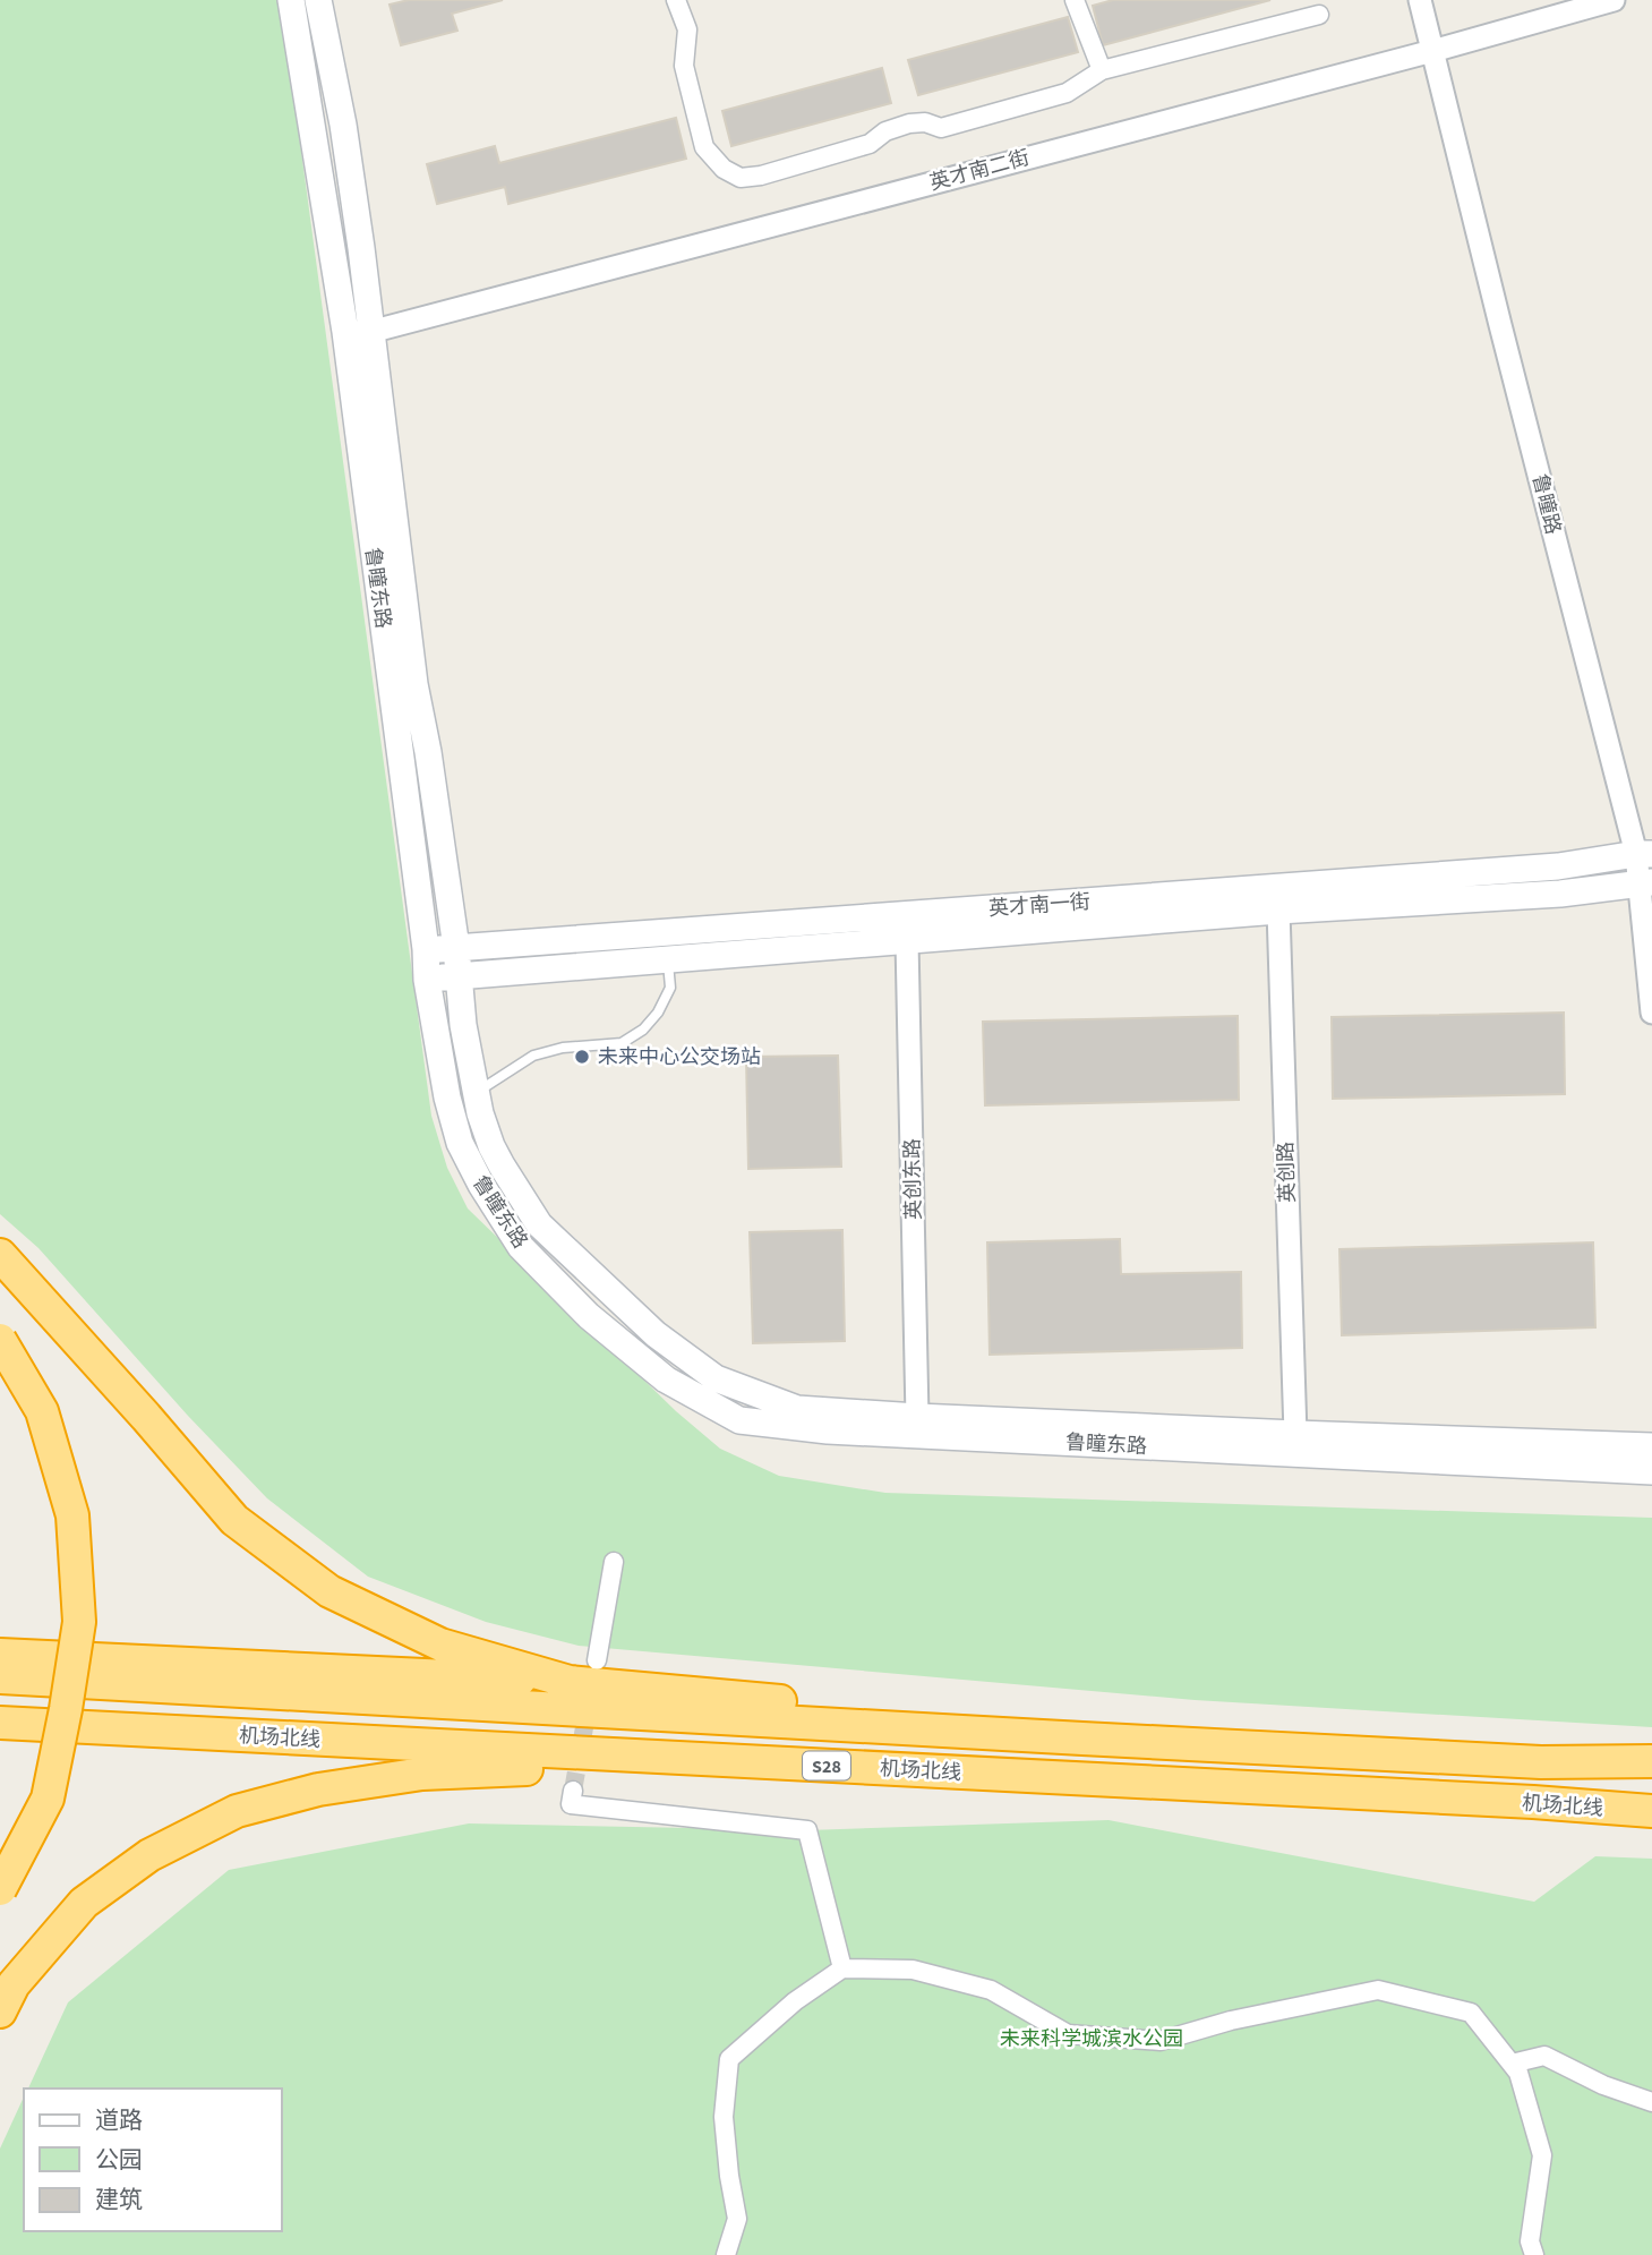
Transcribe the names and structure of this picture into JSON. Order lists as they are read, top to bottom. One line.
{"streets":{"highway":["机场北线","S28"],"main road":["鲁瞳东路","英才南一街"],"street":["英才南二街","鲁瞳路","英创路","英创东路"]},"crossings":[["英才南二街","鲁瞳路"],["英才南二街","鲁瞳东路"],["鲁瞳路","英才南一街"],["鲁瞳东路","英才南一街"],["鲁瞳东路","英创路"],["鲁瞳东路","英创东路"],["英才南一街","英创路"],["英才南一街","英创东路"]],"parks":["未来科学城滨水公园"],"places":["未来中心公交场站"],"legend":["道路","公园","建筑"]}
